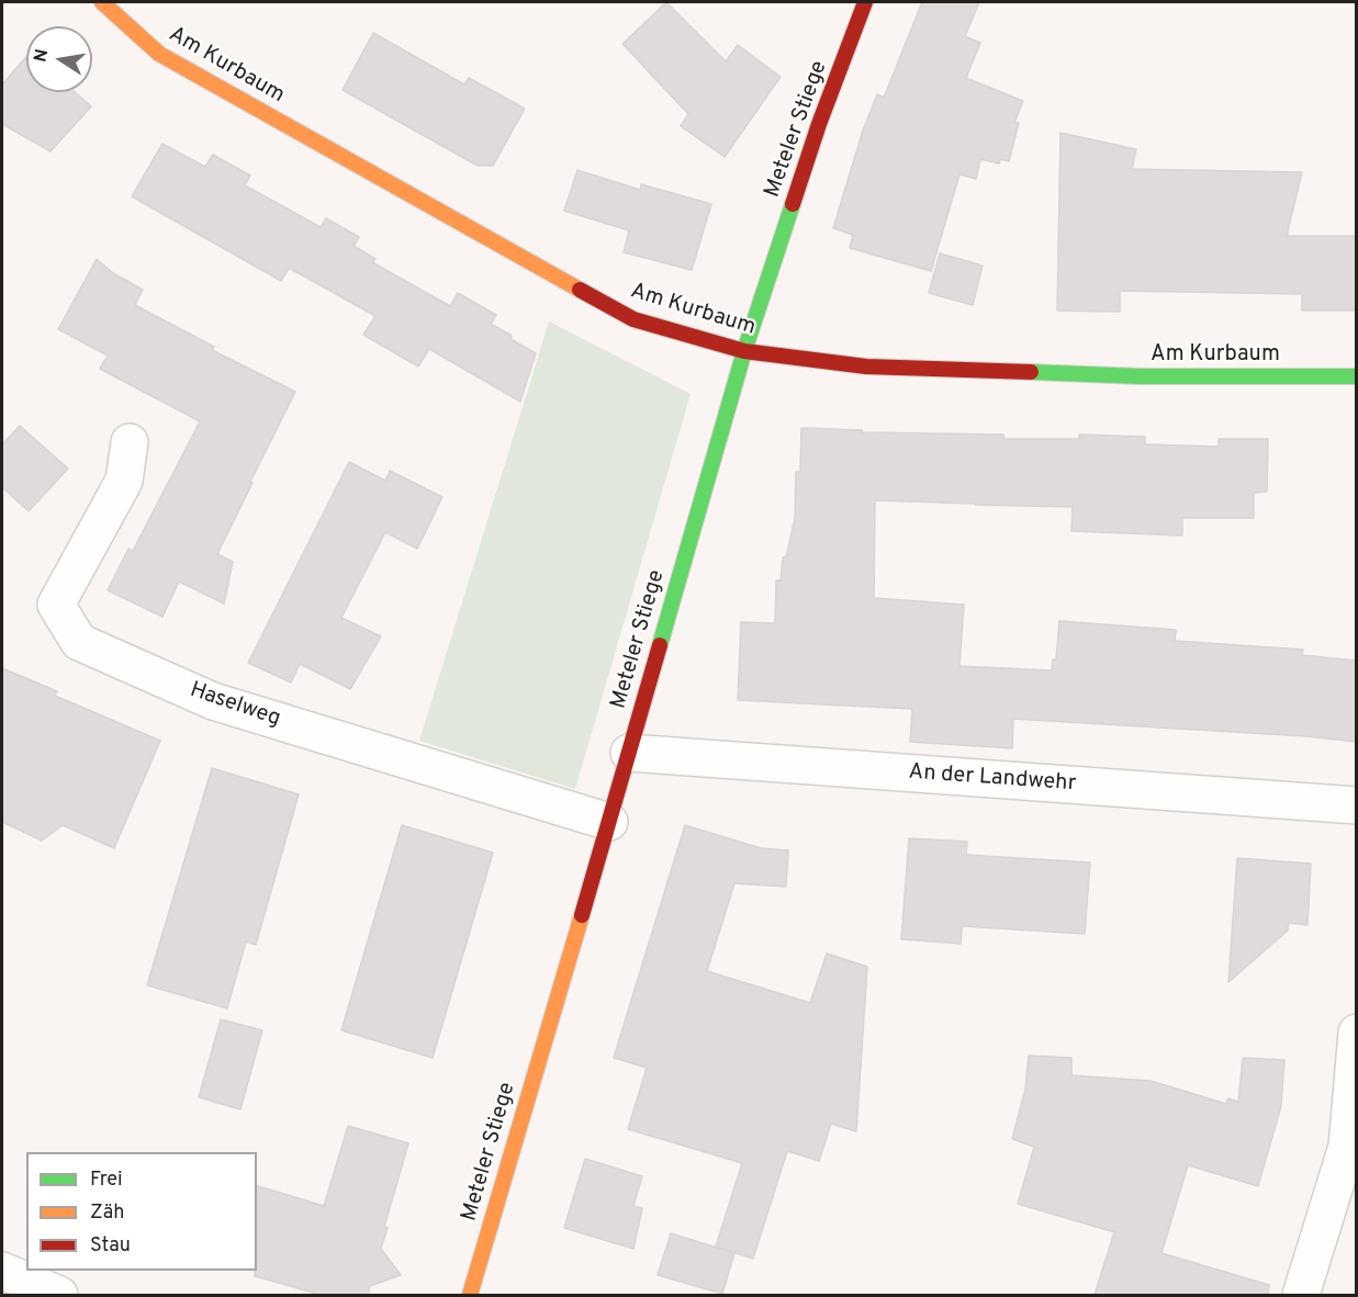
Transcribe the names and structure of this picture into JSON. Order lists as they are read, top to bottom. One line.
{"streets":{"street":["Am Kurbaum","Meteler Stiege","Haselweg","An der Landwehr"]},"crossings":[["Am Kurbaum","Meteler Stiege"],["Meteler Stiege","Haselweg"],["Meteler Stiege","An der Landwehr"]],"legend":["Frei","Zäh","Stau"],"north":"left"}
